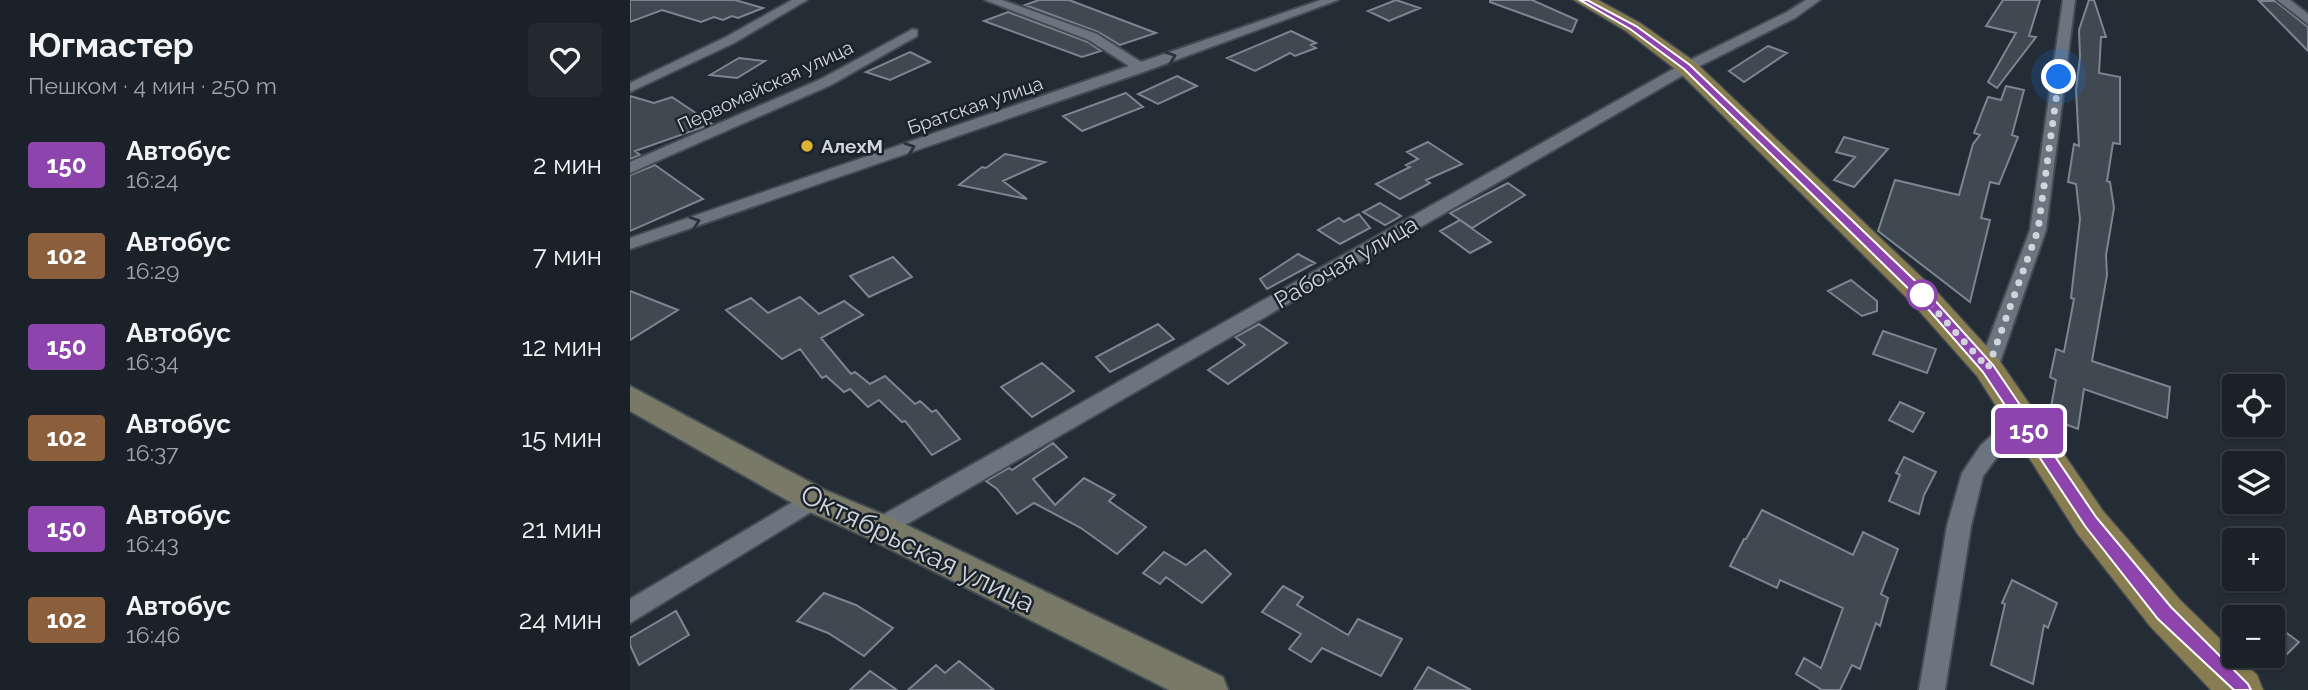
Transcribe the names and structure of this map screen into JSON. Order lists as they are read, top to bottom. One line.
{"streets":{"street":["Первомайская улица","Братская улица","Рабочая улица","Октябрьская улица"]},"crossings":[["Рабочая улица","Октябрьская улица"]],"one_way":["Братская улица"],"places":["АлехМ"],"lines":["bus line 150"],"page":{"heading":["Югмастер","Пешком · 4 мин · 250 m"],"on_map":"150","list":[{"mark":"150","name":"Автобус","note":"16:24","value":"2 мин"},{"mark":"102","name":"Автобус","note":"16:29","value":"7 мин"},{"mark":"150","name":"Автобус","note":"16:34","value":"12 мин"},{"mark":"102","name":"Автобус","note":"16:37","value":"15 мин"},{"mark":"150","name":"Автобус","note":"16:43","value":"21 мин"},{"mark":"102","name":"Автобус","note":"16:46","value":"24 мин"}],"map_buttons":["+","−"]}}
